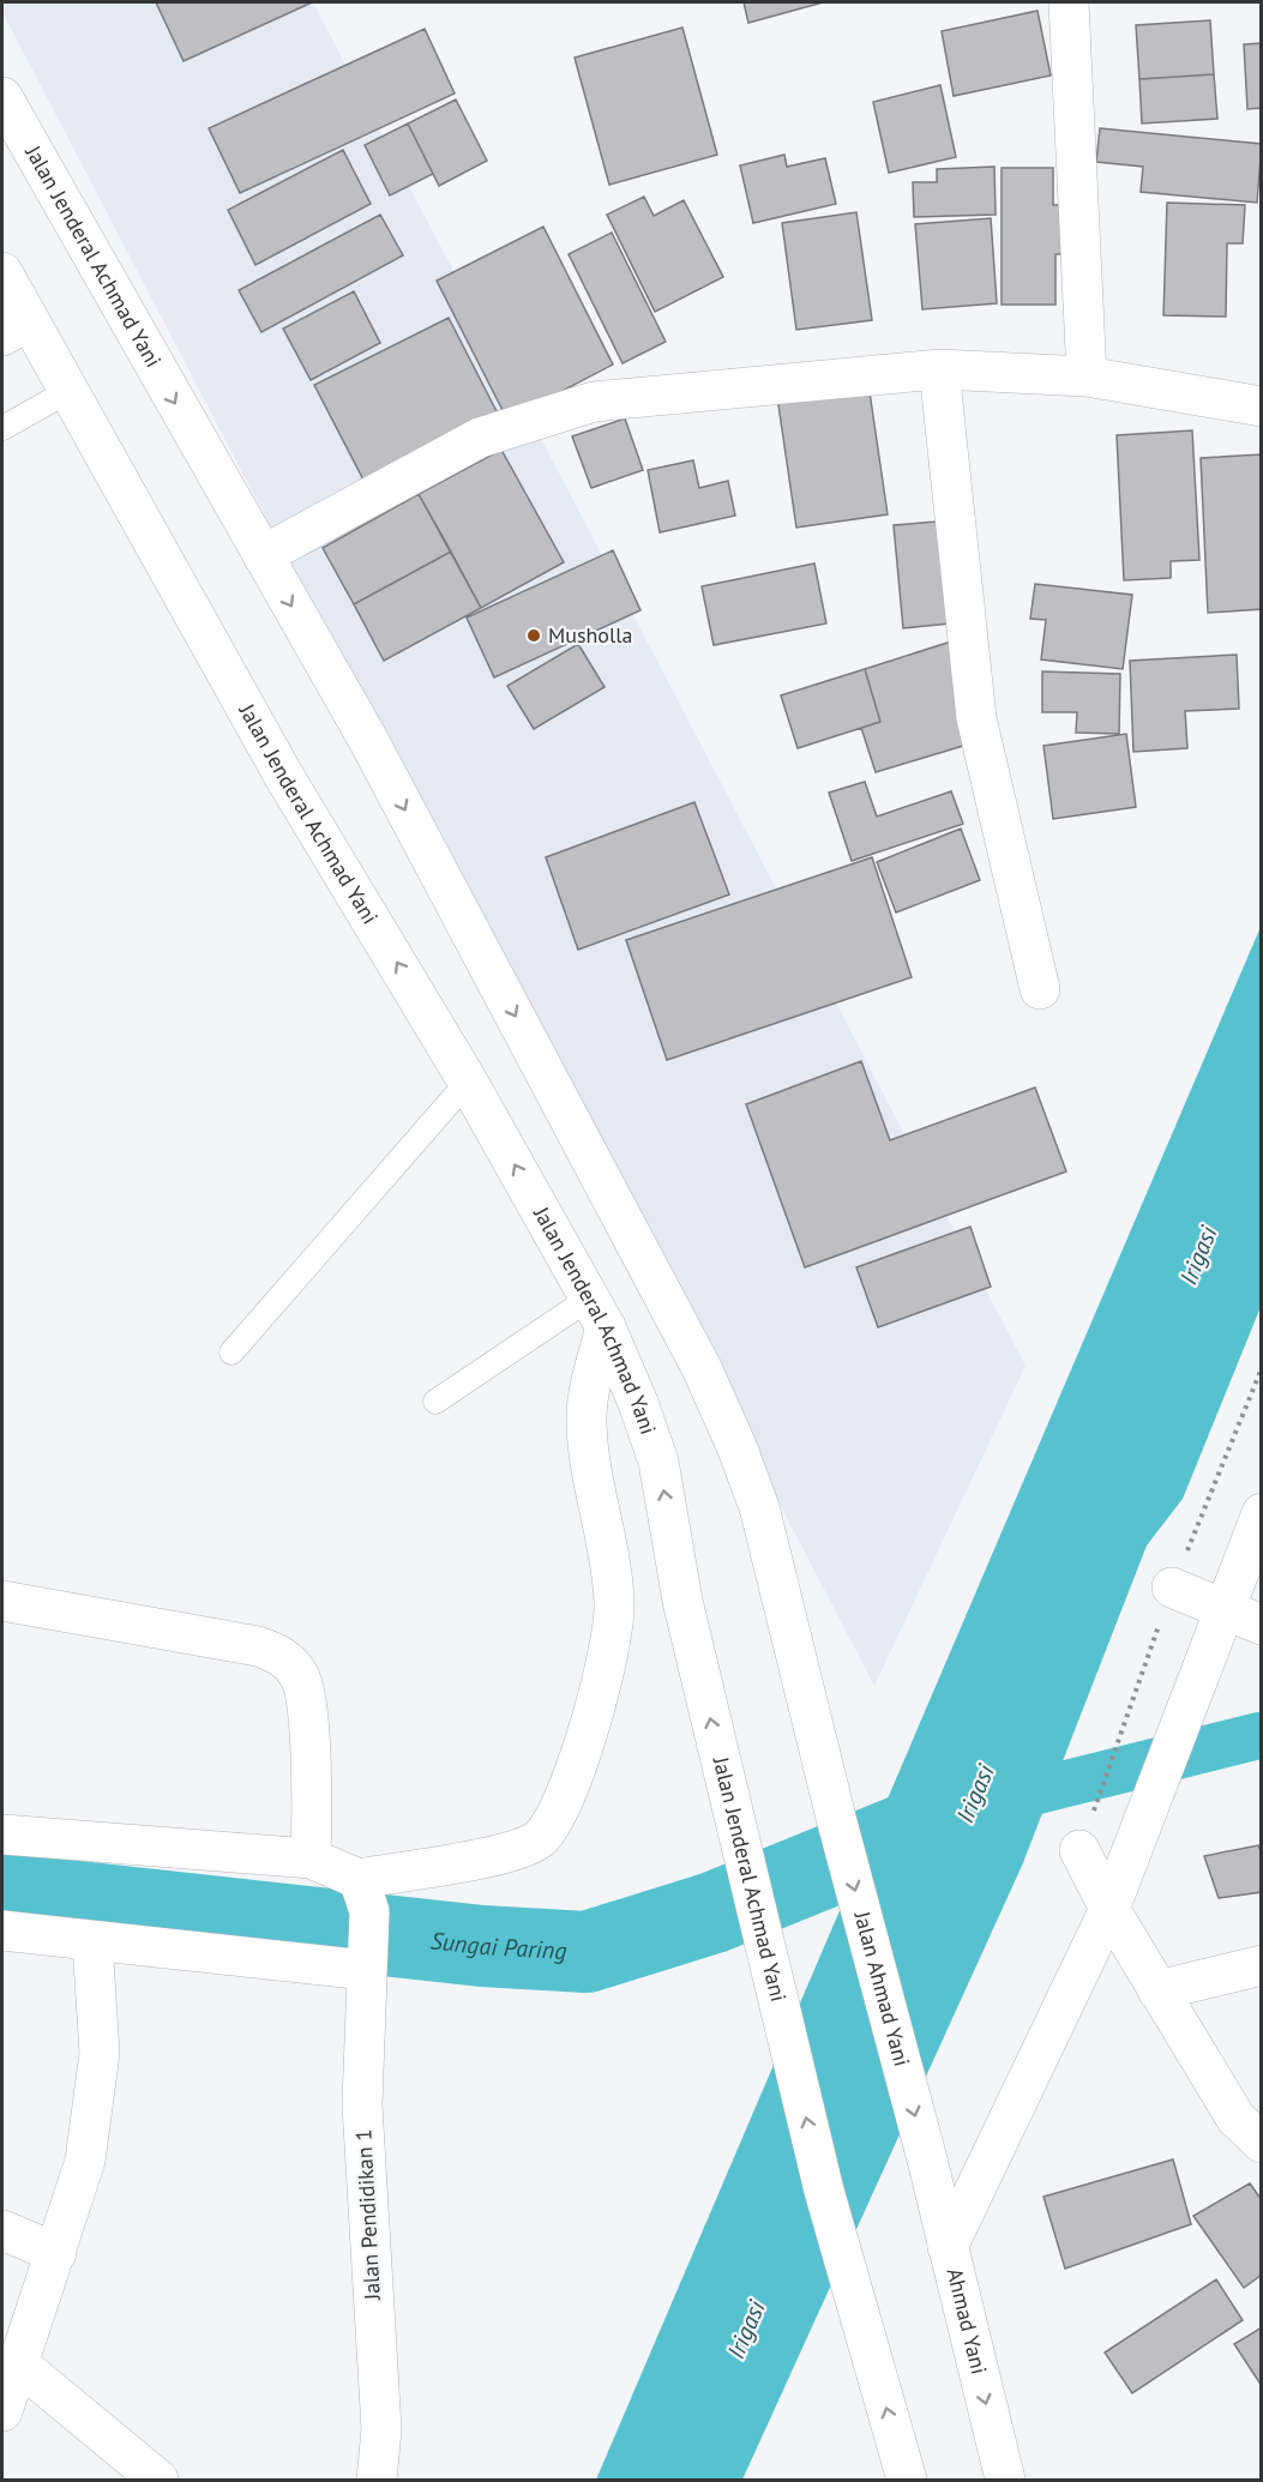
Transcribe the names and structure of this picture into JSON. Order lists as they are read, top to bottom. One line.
{"streets":{"main road":["Jalan Jenderal Achmad Yani","Jalan Ahmad Yani","Jalan Pendidikan 1","Ahmad Yani"]},"crossings":[["Jalan Jenderal Achmad Yani","Jalan Ahmad Yani"],["Jalan Ahmad Yani","Ahmad Yani"]],"one_way":["Ahmad Yani"],"water":["Irigasi","Sungai Paring"],"places":["Musholla"]}
